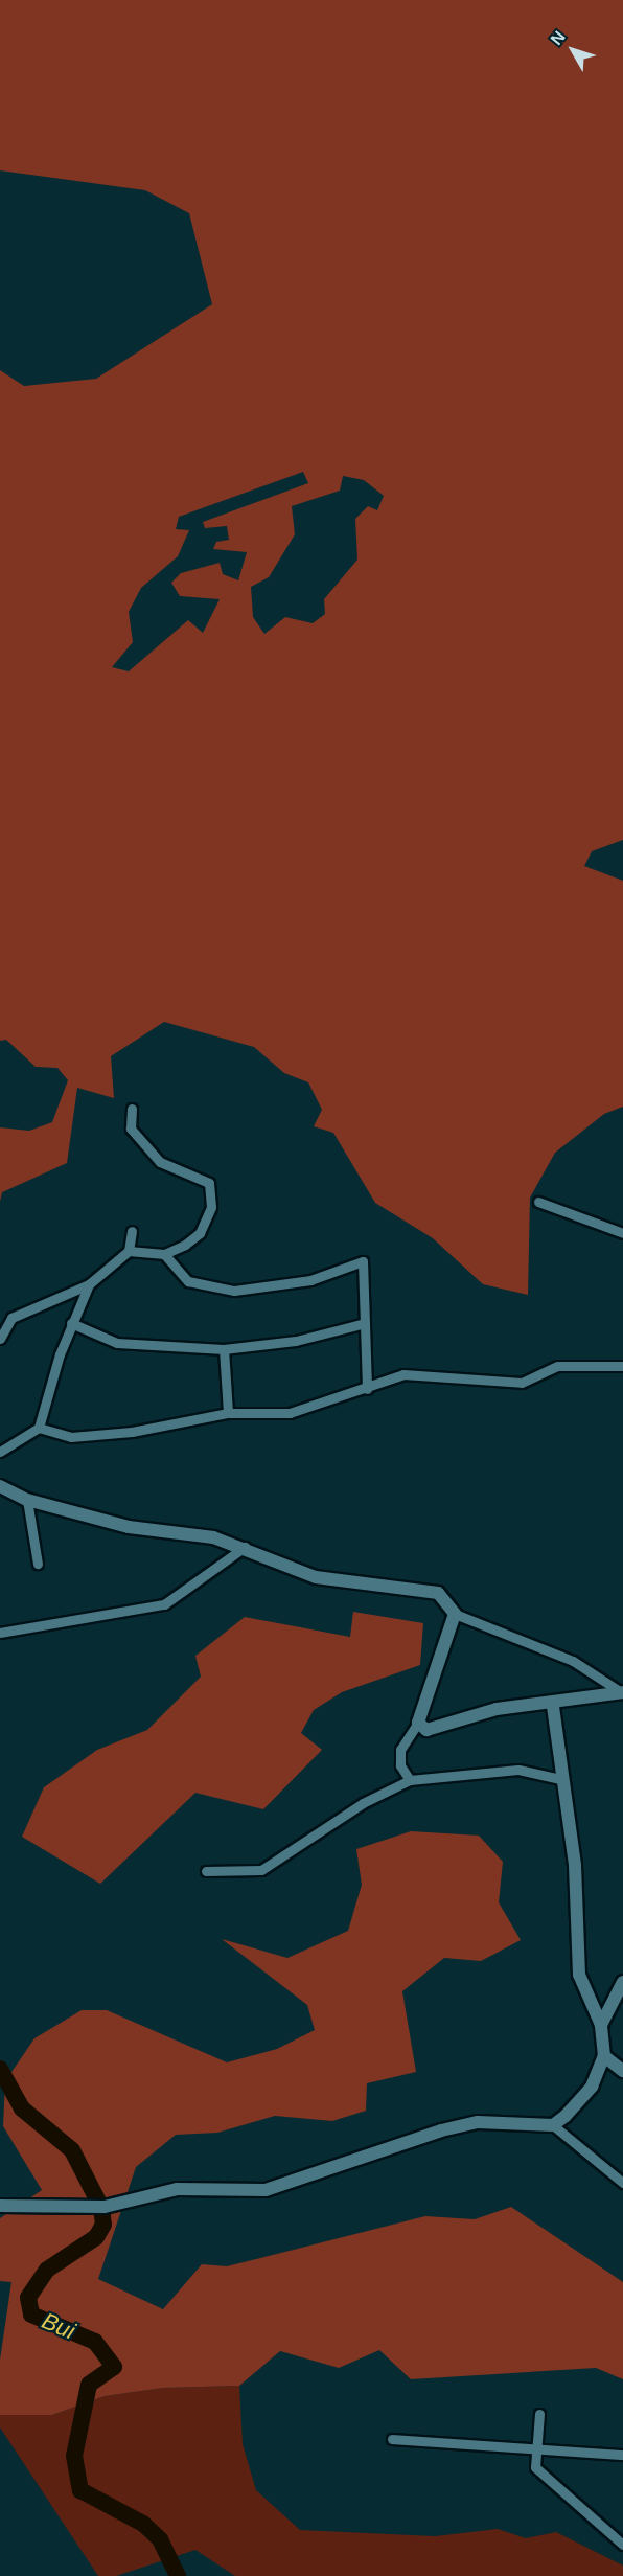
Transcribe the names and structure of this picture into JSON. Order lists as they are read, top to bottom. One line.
{"water":["Bui"],"north":"top left"}
